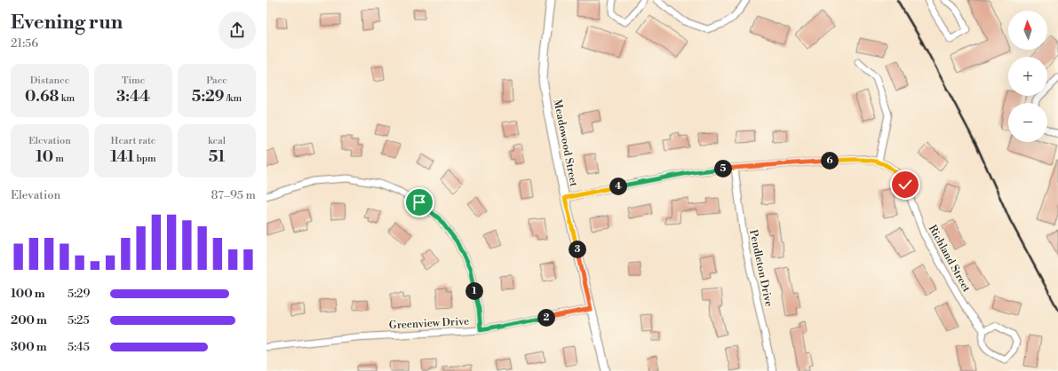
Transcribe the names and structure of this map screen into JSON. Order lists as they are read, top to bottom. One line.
{"streets":{"street":["Meadowood Street","Richland Street","Pendleton Drive","Greenview Drive"]},"crossings":[["Meadowood Street","Richland Street"],["Meadowood Street","Greenview Drive"],["Richland Street","Pendleton Drive"]],"north":"top","page":{"heading":["Evening run","21:56"],"map_buttons":["+","−"],"stats":[["Distance","0.68 km"],["Time","3:44"],["Pace","5:29 /km"],["Elevation","10 m"],["Heart rate","141 bpm"],["kcal","51"]],"pins":["6","5","4","3","1","2"],"chart":["Elevation","87–95 m"],"list":[{"name":"100 m","note":"5:29"},{"name":"200 m","note":"5:25"},{"name":"300 m","note":"5:45"}]}}
